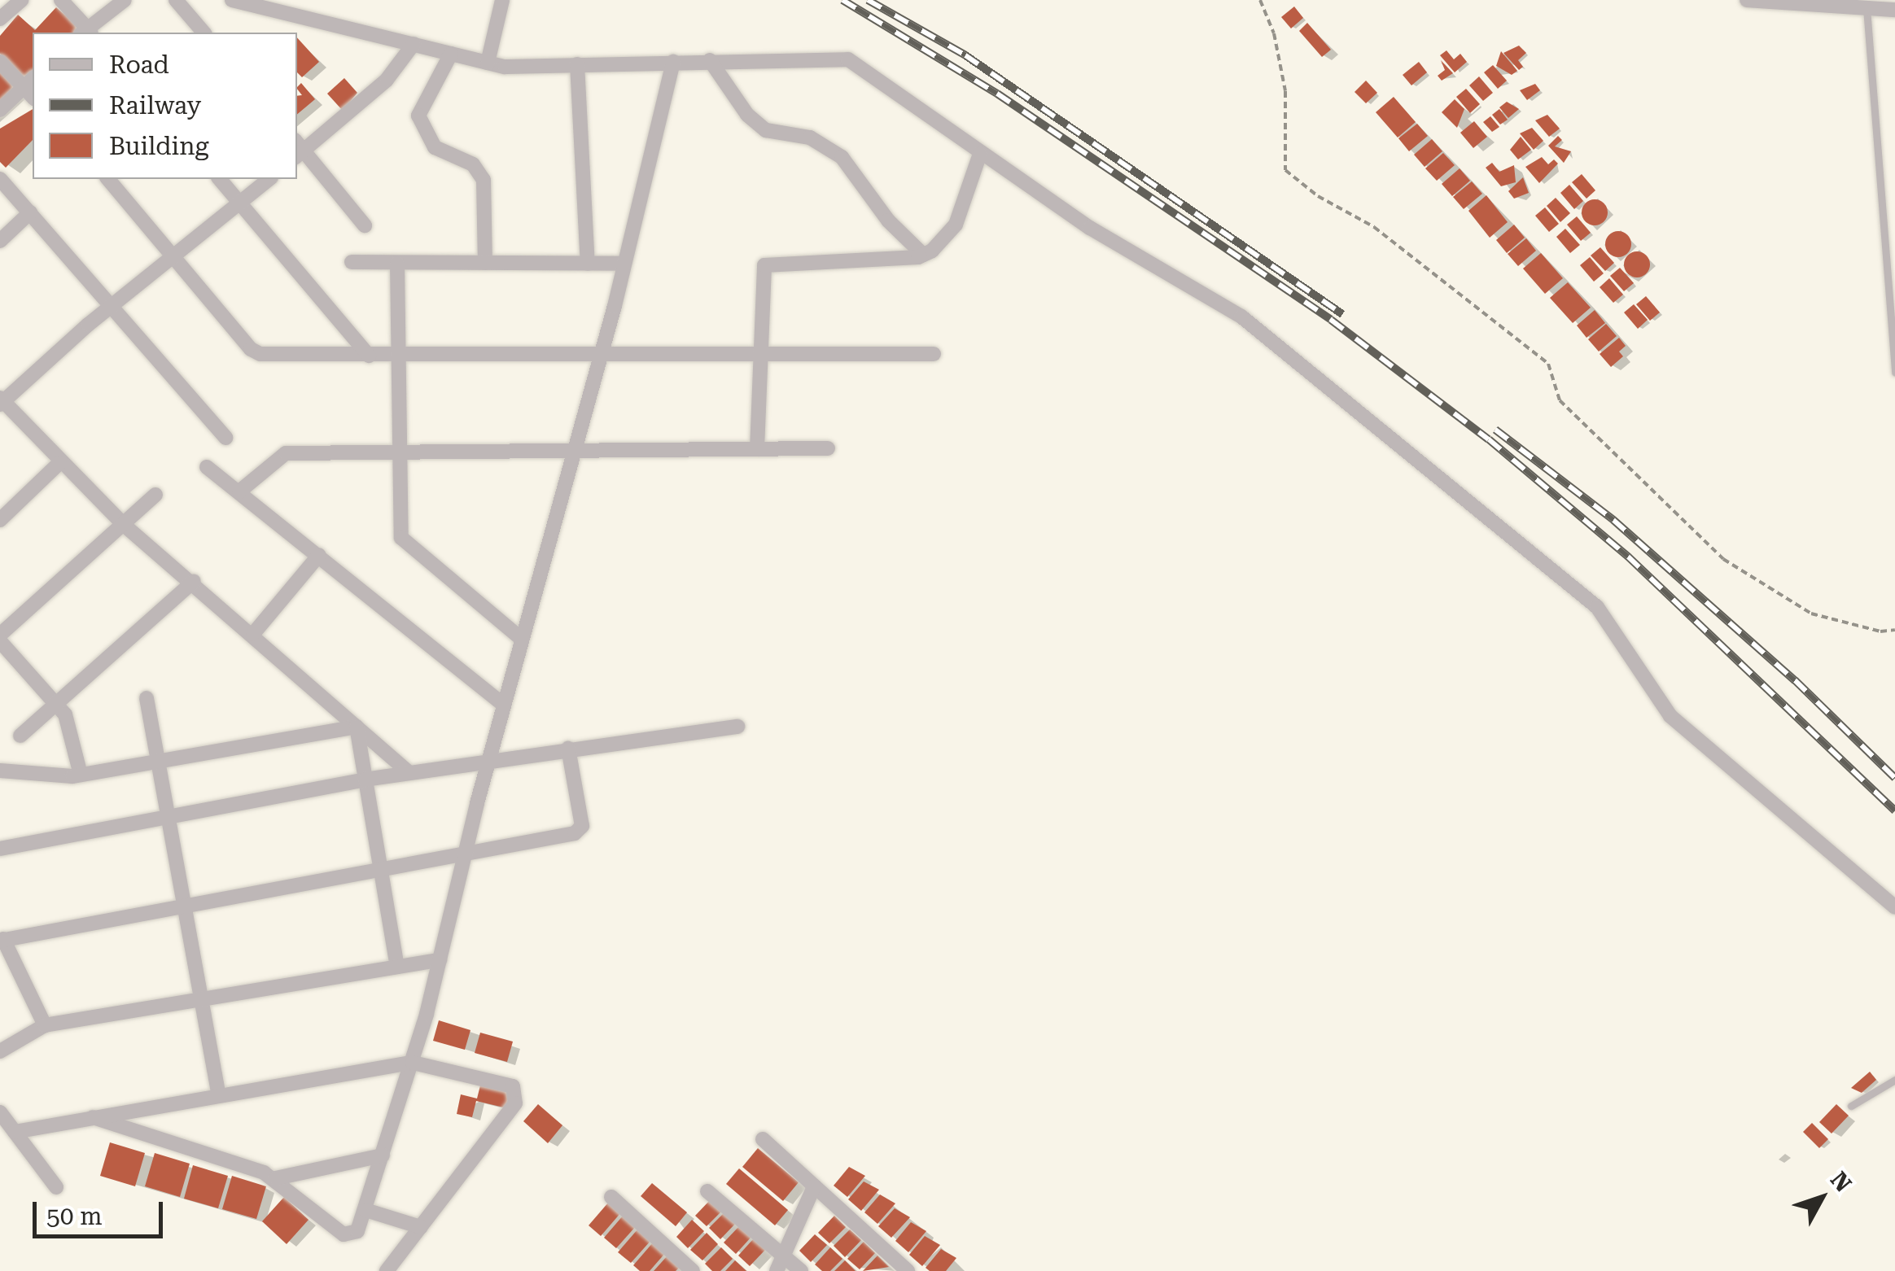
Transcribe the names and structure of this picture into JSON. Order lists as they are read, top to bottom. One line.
{"legend":["Road","Railway","Building"],"scale_bar":"50 m","north":"top right"}
